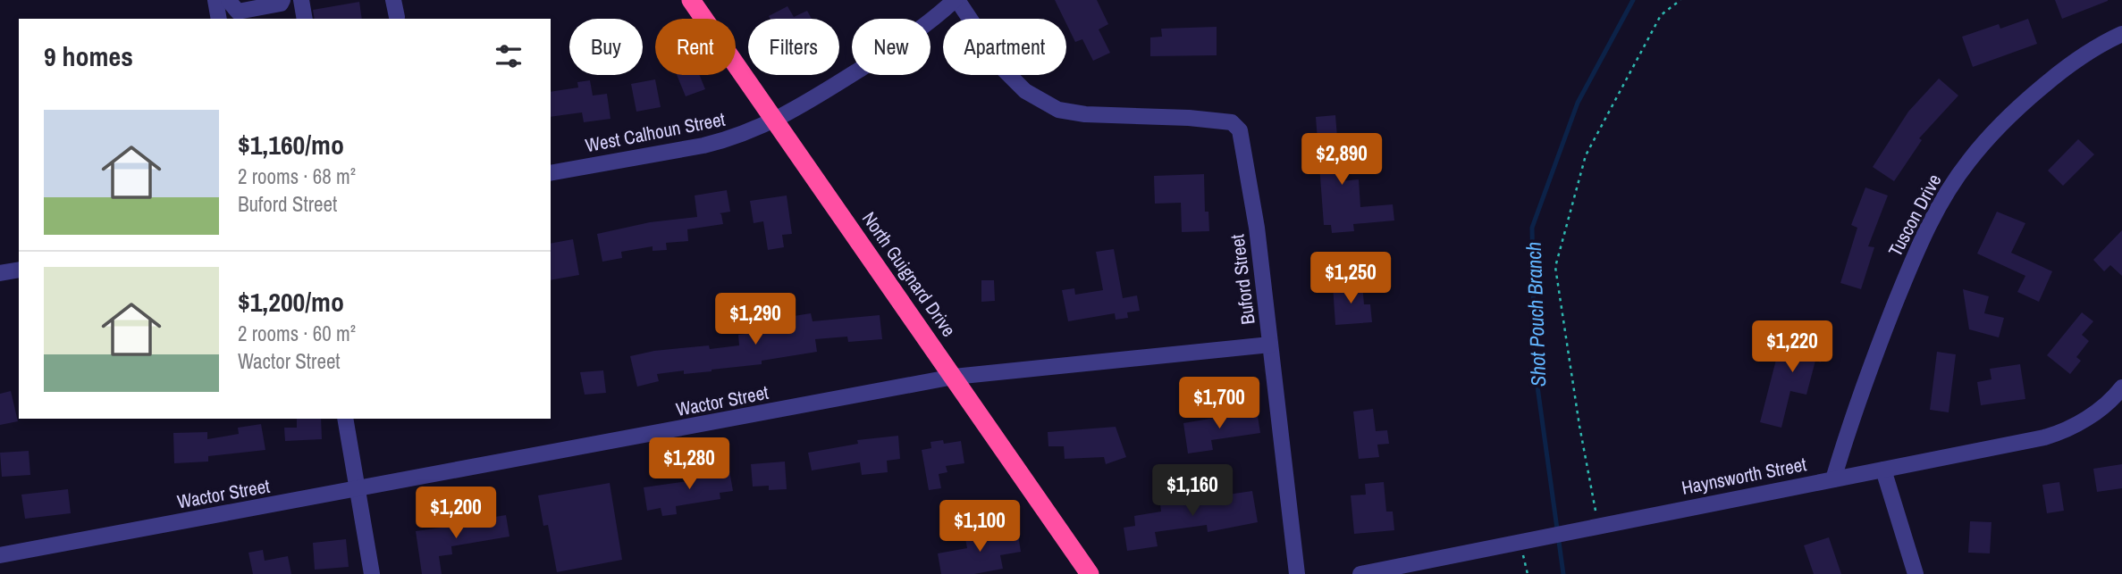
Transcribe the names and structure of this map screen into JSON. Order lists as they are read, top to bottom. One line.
{"streets":{"highway":["North Guignard Drive"],"street":["West Calhoun Street","Tuscon Drive","Buford Street","Wactor Street","Haynsworth Street"]},"crossings":[["West Calhoun Street","North Guignard Drive"],["West Calhoun Street","Buford Street"],["Tuscon Drive","Haynsworth Street"],["North Guignard Drive","Wactor Street"],["Buford Street","Wactor Street"]],"water":["Shot Pouch Branch"],"page":{"chip":["Buy","Rent","Filters","New","Apartment"],"heading":"9 homes","list":[{"name":"$1,160/mo","note":"2 rooms · 68 m² · Buford Street"},{"name":"$1,200/mo","note":"2 rooms · 60 m² · Wactor Street"}],"price":["$2,890","$1,250","$1,290","$1,220","$1,700","$1,280","$1,160","$1,200","$1,100"]}}
